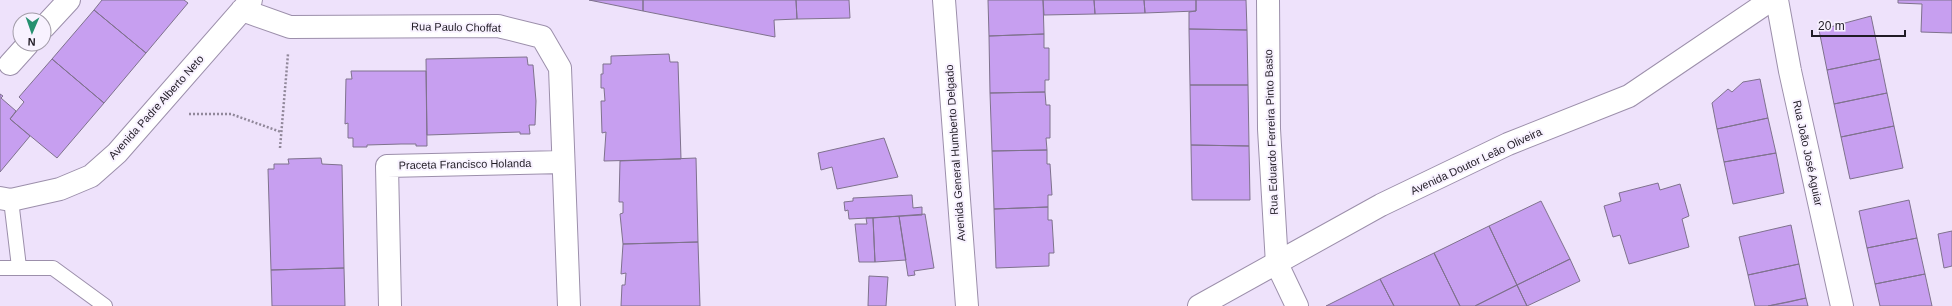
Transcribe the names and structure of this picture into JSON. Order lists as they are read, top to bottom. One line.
{"streets":{"street":["Rua Paulo Choffat","Avenida Padre Alberto Neto","Rua Eduardo Ferreira Pinto Basto","Avenida General Humberto Delgado","Rua João José Aguiar","Avenida Doutor Leão Oliveira","Praceta Francisco Holanda"]},"crossings":[["Rua Paulo Choffat","Avenida Padre Alberto Neto"],["Rua Paulo Choffat","Praceta Francisco Holanda"],["Rua Eduardo Ferreira Pinto Basto","Avenida Doutor Leão Oliveira"]],"scale_bar":"20 m","north":"bottom"}
